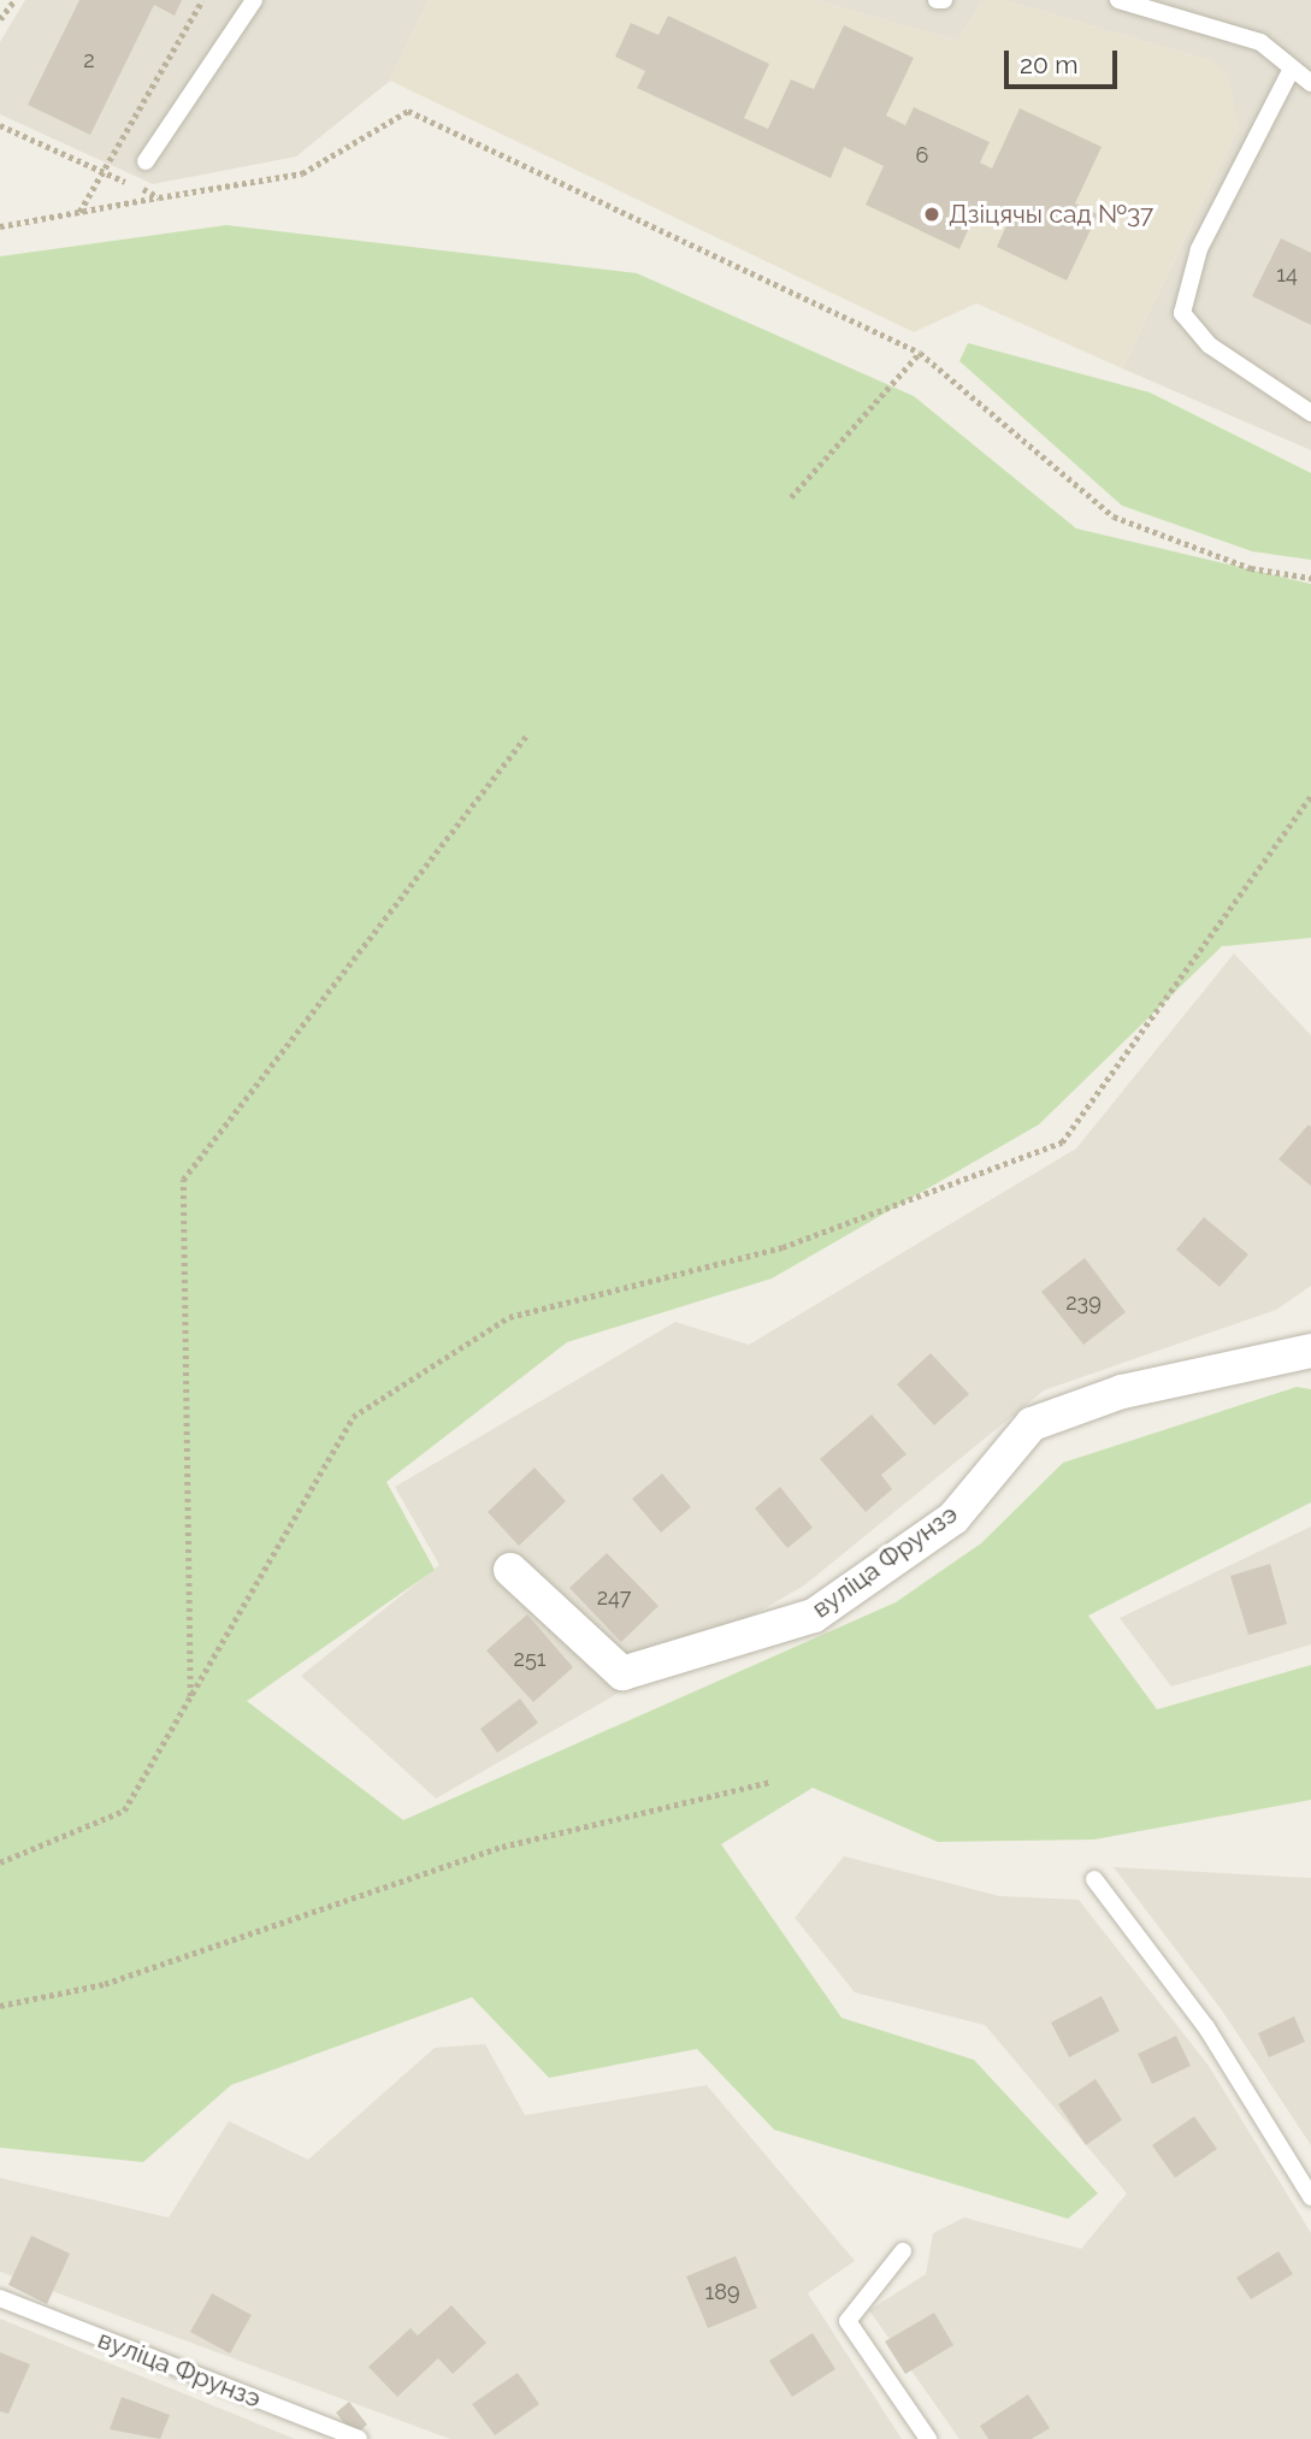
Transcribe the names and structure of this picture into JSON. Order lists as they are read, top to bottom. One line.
{"streets":{"street":["вуліца Фрунзэ"]},"places":["Дзіцячы сад №37"],"house_numbers":["2","6","14","239","247","251","189"],"scale_bar":"20 m"}
